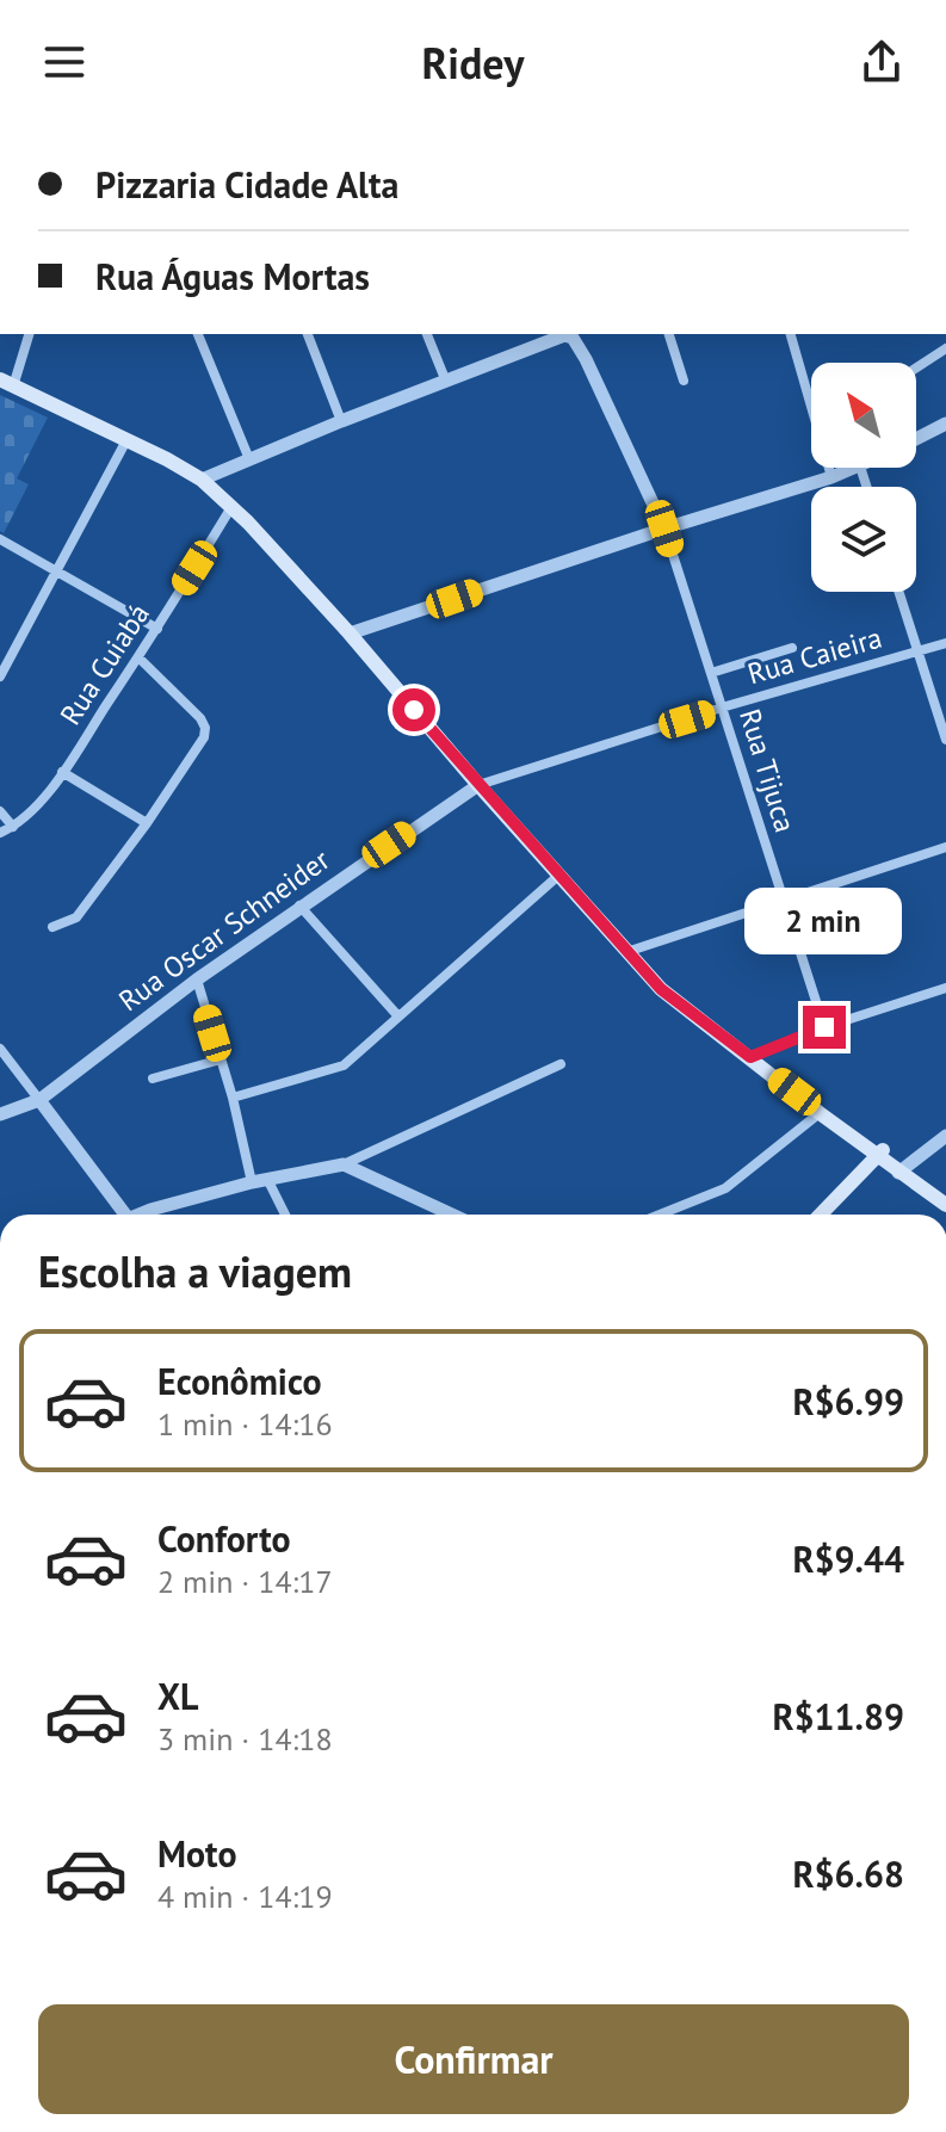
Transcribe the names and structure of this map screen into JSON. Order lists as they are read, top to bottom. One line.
{"streets":{"street":["Rua Caieira","Rua Cuiabá","Rua Tijuca","Rua Oscar Schneider"]},"crossings":[["Rua Caieira","Rua Tijuca"],["Rua Caieira","Rua Oscar Schneider"]],"north":"top left","page":{"header":"Ridey","banner":["Pizzaria Cidade Alta","Rua Águas Mortas"],"bubble":"2 min","heading":"Escolha a viagem","list":[{"name":"Econômico","note":"1 min · 14:16","value":"R$6.99"},{"name":"Conforto","note":"2 min · 14:17","value":"R$9.44"},{"name":"XL","note":"3 min · 14:18","value":"R$11.89"},{"name":"Moto","note":"4 min · 14:19","value":"R$6.68"}],"buttons":"Confirmar"}}
